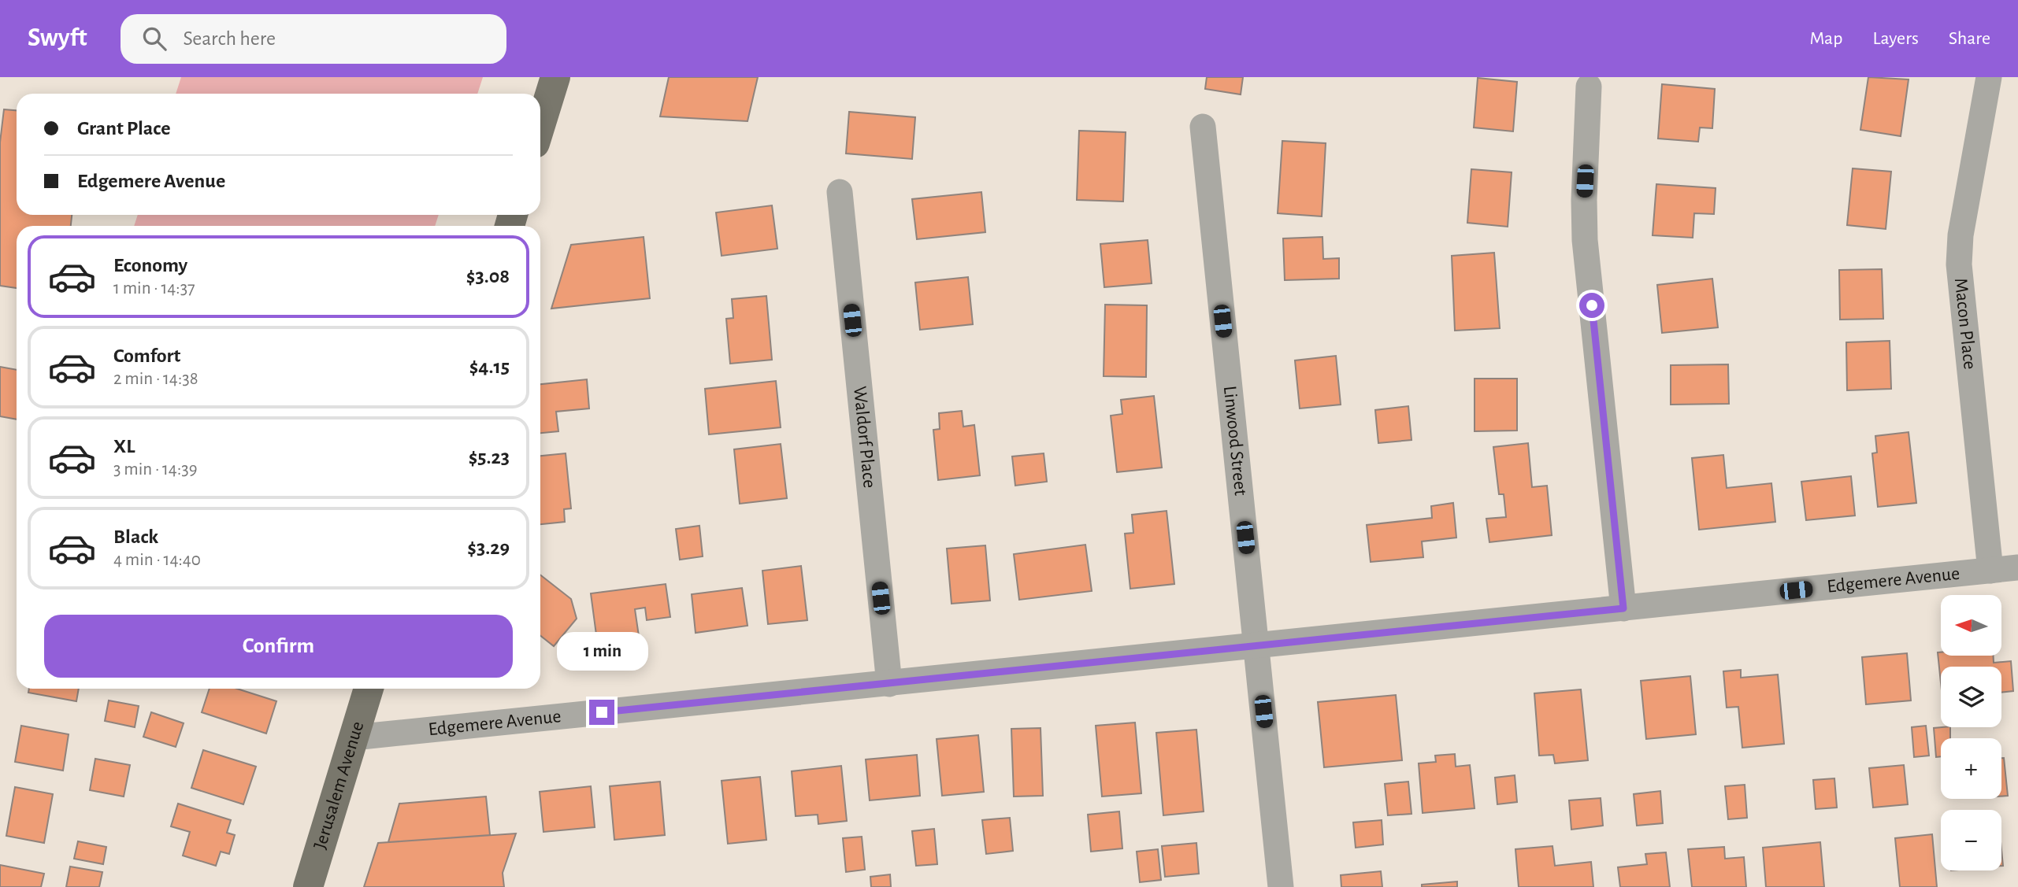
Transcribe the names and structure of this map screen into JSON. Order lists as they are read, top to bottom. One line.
{"streets":{"main road":["Jerusalem Avenue"],"street":["Macon Place","Waldorf Place","Linwood Street","Edgemere Avenue"]},"crossings":[["Macon Place","Edgemere Avenue"],["Waldorf Place","Edgemere Avenue"],["Linwood Street","Edgemere Avenue"],["Edgemere Avenue","Jerusalem Avenue"]],"north":"left","page":{"header":"Swyft","search":"Search here","nav":["Map","Layers","Share"],"banner":["Grant Place","Edgemere Avenue"],"list":[{"name":"Economy","note":"1 min · 14:37","value":"$3.08"},{"name":"Comfort","note":"2 min · 14:38","value":"$4.15"},{"name":"XL","note":"3 min · 14:39","value":"$5.23"},{"name":"Black","note":"4 min · 14:40","value":"$3.29"}],"map_buttons":["+","−"],"buttons":"Confirm","bubble":"1 min"}}
